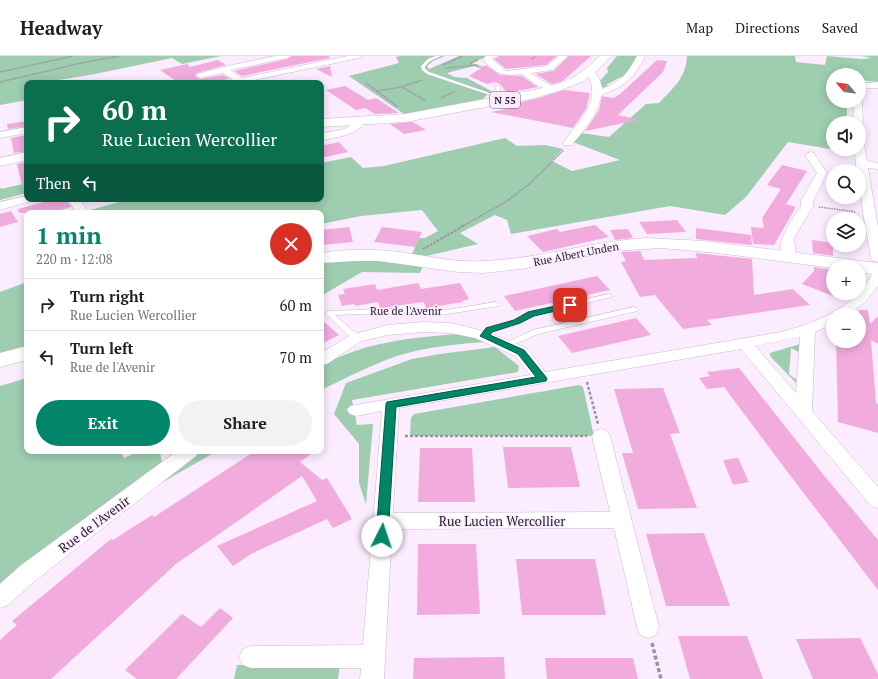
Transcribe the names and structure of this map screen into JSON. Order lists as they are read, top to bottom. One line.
{"streets":{"main road":["N 55","Rue Albert Unden"],"street":["Rue de l'Avenir","Rue Lucien Wercollier"]},"north":"top left","page":{"header":"Headway","nav":["Map","Directions","Saved"],"map_buttons":["+","−"],"turn":["60 m","Rue Lucien Wercollier"],"then":"Then","heading":["1 min","220 m · 12:08"],"list":[{"name":"Turn right","note":"Rue Lucien Wercollier","value":"60 m"},{"name":"Turn left","note":"Rue de l'Avenir","value":"70 m"}],"buttons":["Exit","Share"]}}
